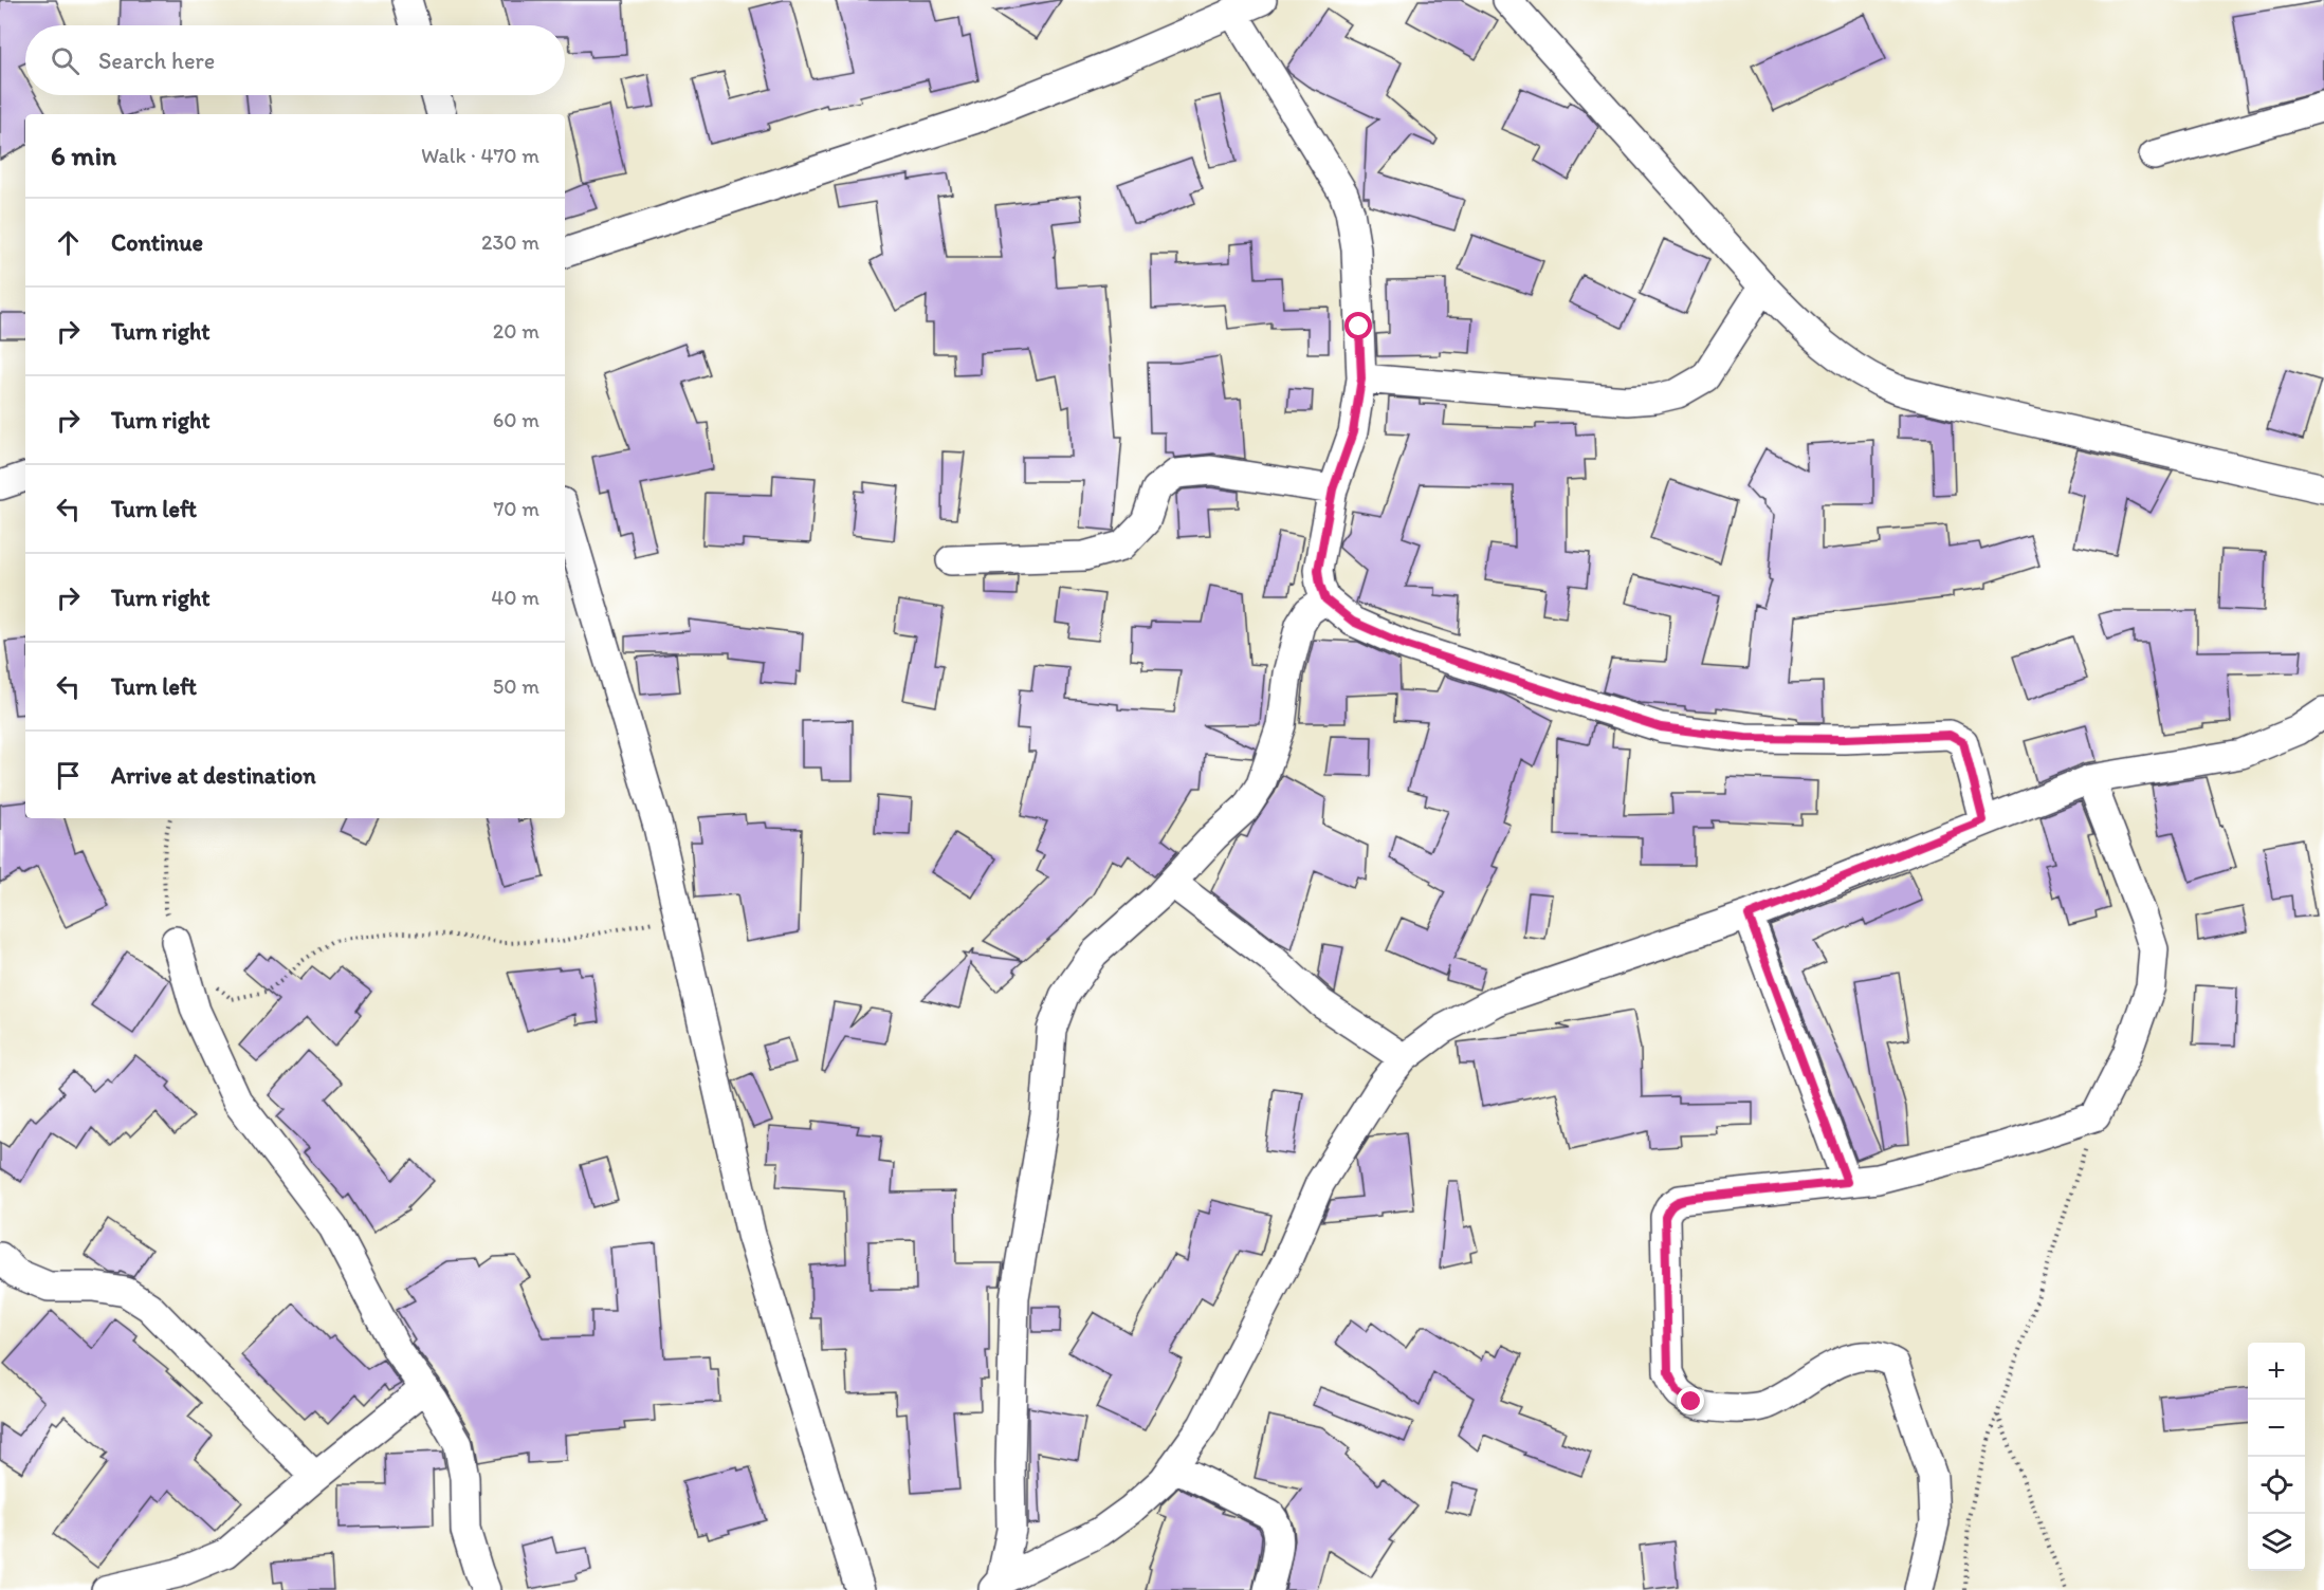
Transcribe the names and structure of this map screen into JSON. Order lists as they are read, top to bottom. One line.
{"page":{"search":"Search here","heading":["6 min","Walk · 470 m"],"list":[["Continue","230 m"],["Turn right","20 m"],["Turn right","60 m"],["Turn left","70 m"],["Turn right","40 m"],["Turn left","50 m"],"Arrive at destination"],"map_buttons":["+","−"]}}
